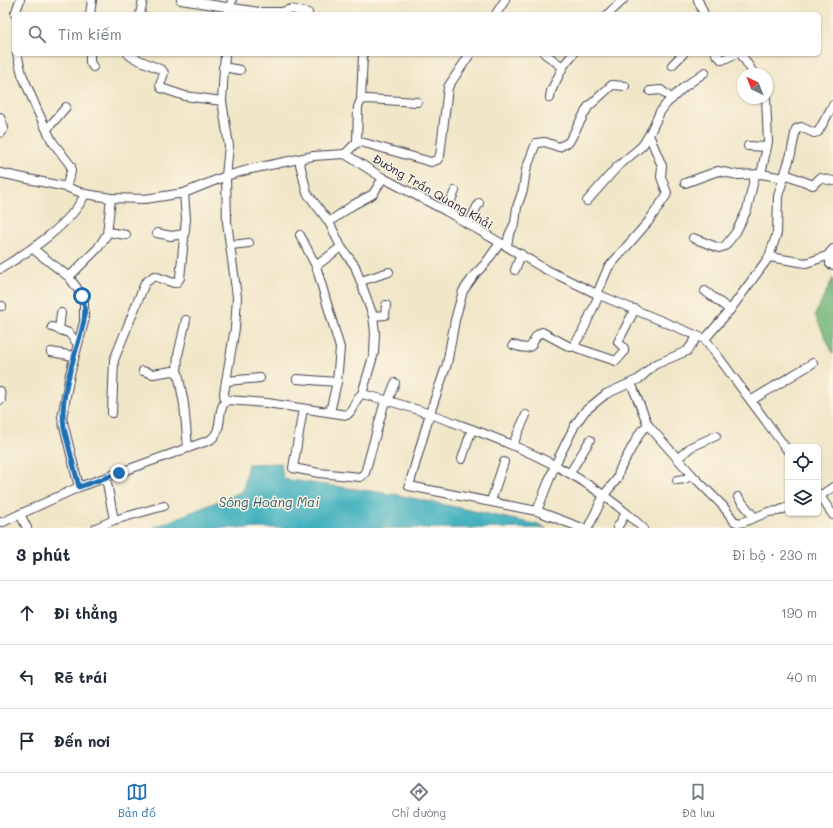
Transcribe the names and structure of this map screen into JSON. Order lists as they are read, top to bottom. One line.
{"streets":{"street":["Đường Trần Quang Khải"]},"water":["Sông Hoàng Mai"],"north":"top left","page":{"search":"Tìm kiếm","heading":["3 phút","Đi bộ · 230 m"],"list":[["Đi thẳng","190 m"],["Rẽ trái","40 m"],"Đến nơi"],"nav":["Bản đồ","Chỉ đường","Đã lưu"]}}
